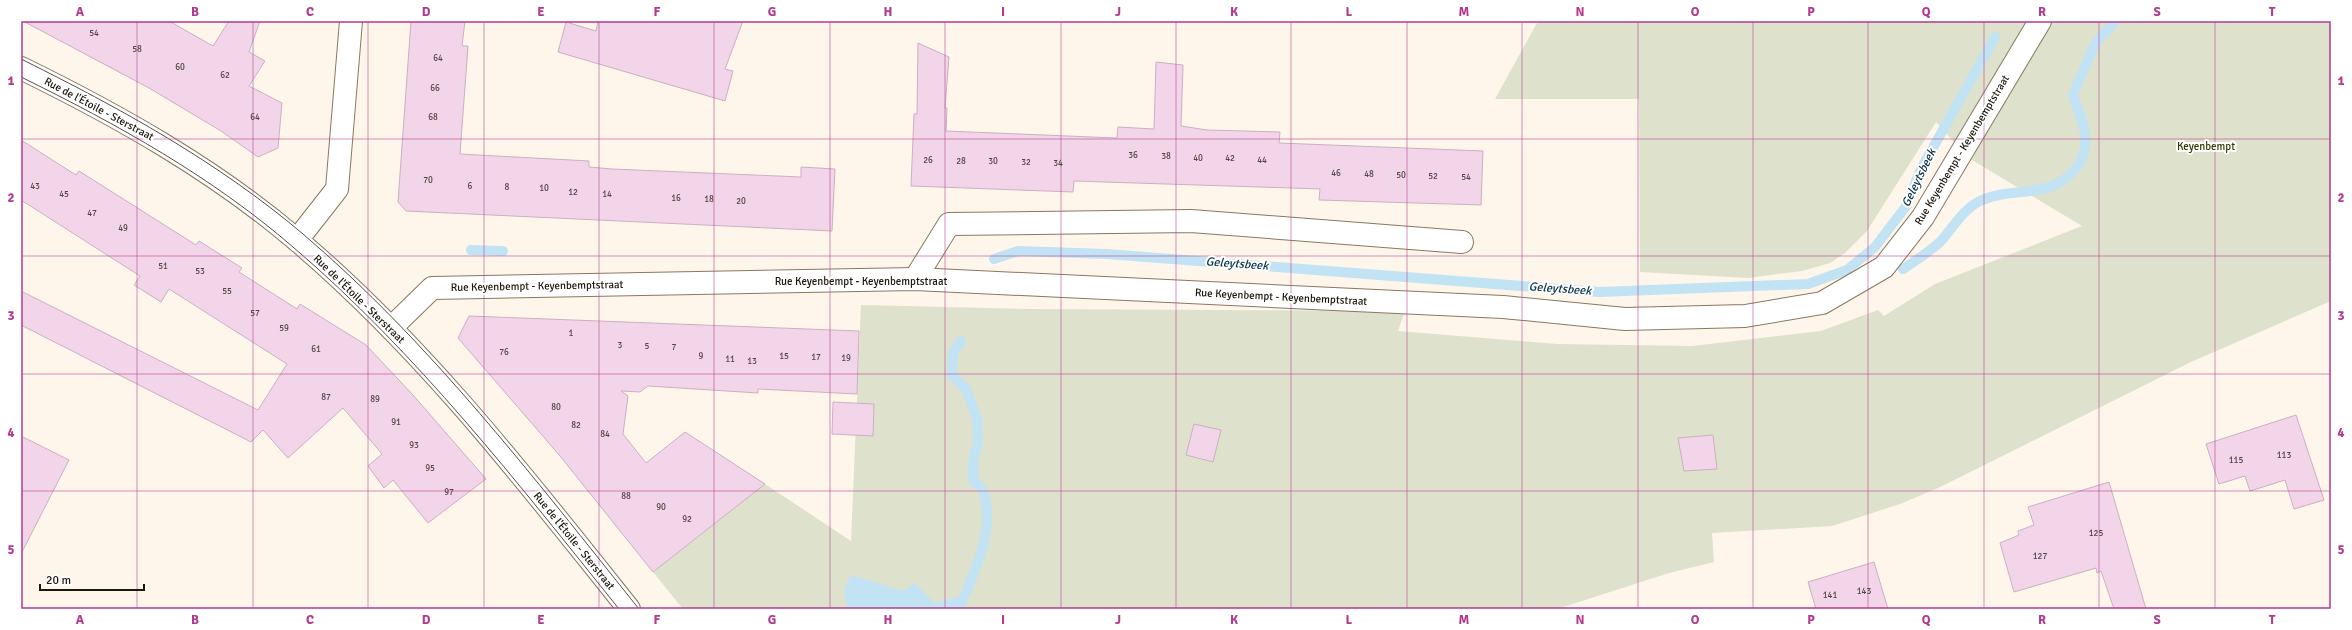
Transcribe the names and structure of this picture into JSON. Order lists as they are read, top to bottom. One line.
{"streets":{"street":["Rue de l'Étoile - Sterstraat","Rue Keyenbempt - Keyenbemptstraat"]},"crossings":[["Rue de l'Étoile - Sterstraat","Rue Keyenbempt - Keyenbemptstraat"]],"water":["Geleytsbeek"],"parks":["Keyenbempt"],"house_numbers":["54","58","64","60","62","66","64","68","36","38","40","42","26","44","28","30","32","34","46","48","50","52","54","70","43","6","8","10","12","45","14","16","18","20","47","49","51","53","55","57","59","1","3","5","7","61","76","9","15","17","19","11","13","87","89","80","91","82","84","93","113","115","95","97","88","90","92","125","127","143","141"],"scale_bar":"20 m","grid":{"columns":["A","B","C","D","E","F","G","H","I","J","K","L","M","N","O","P","Q","R","S","T"],"rows":["1","2","3","4","5"]}}
